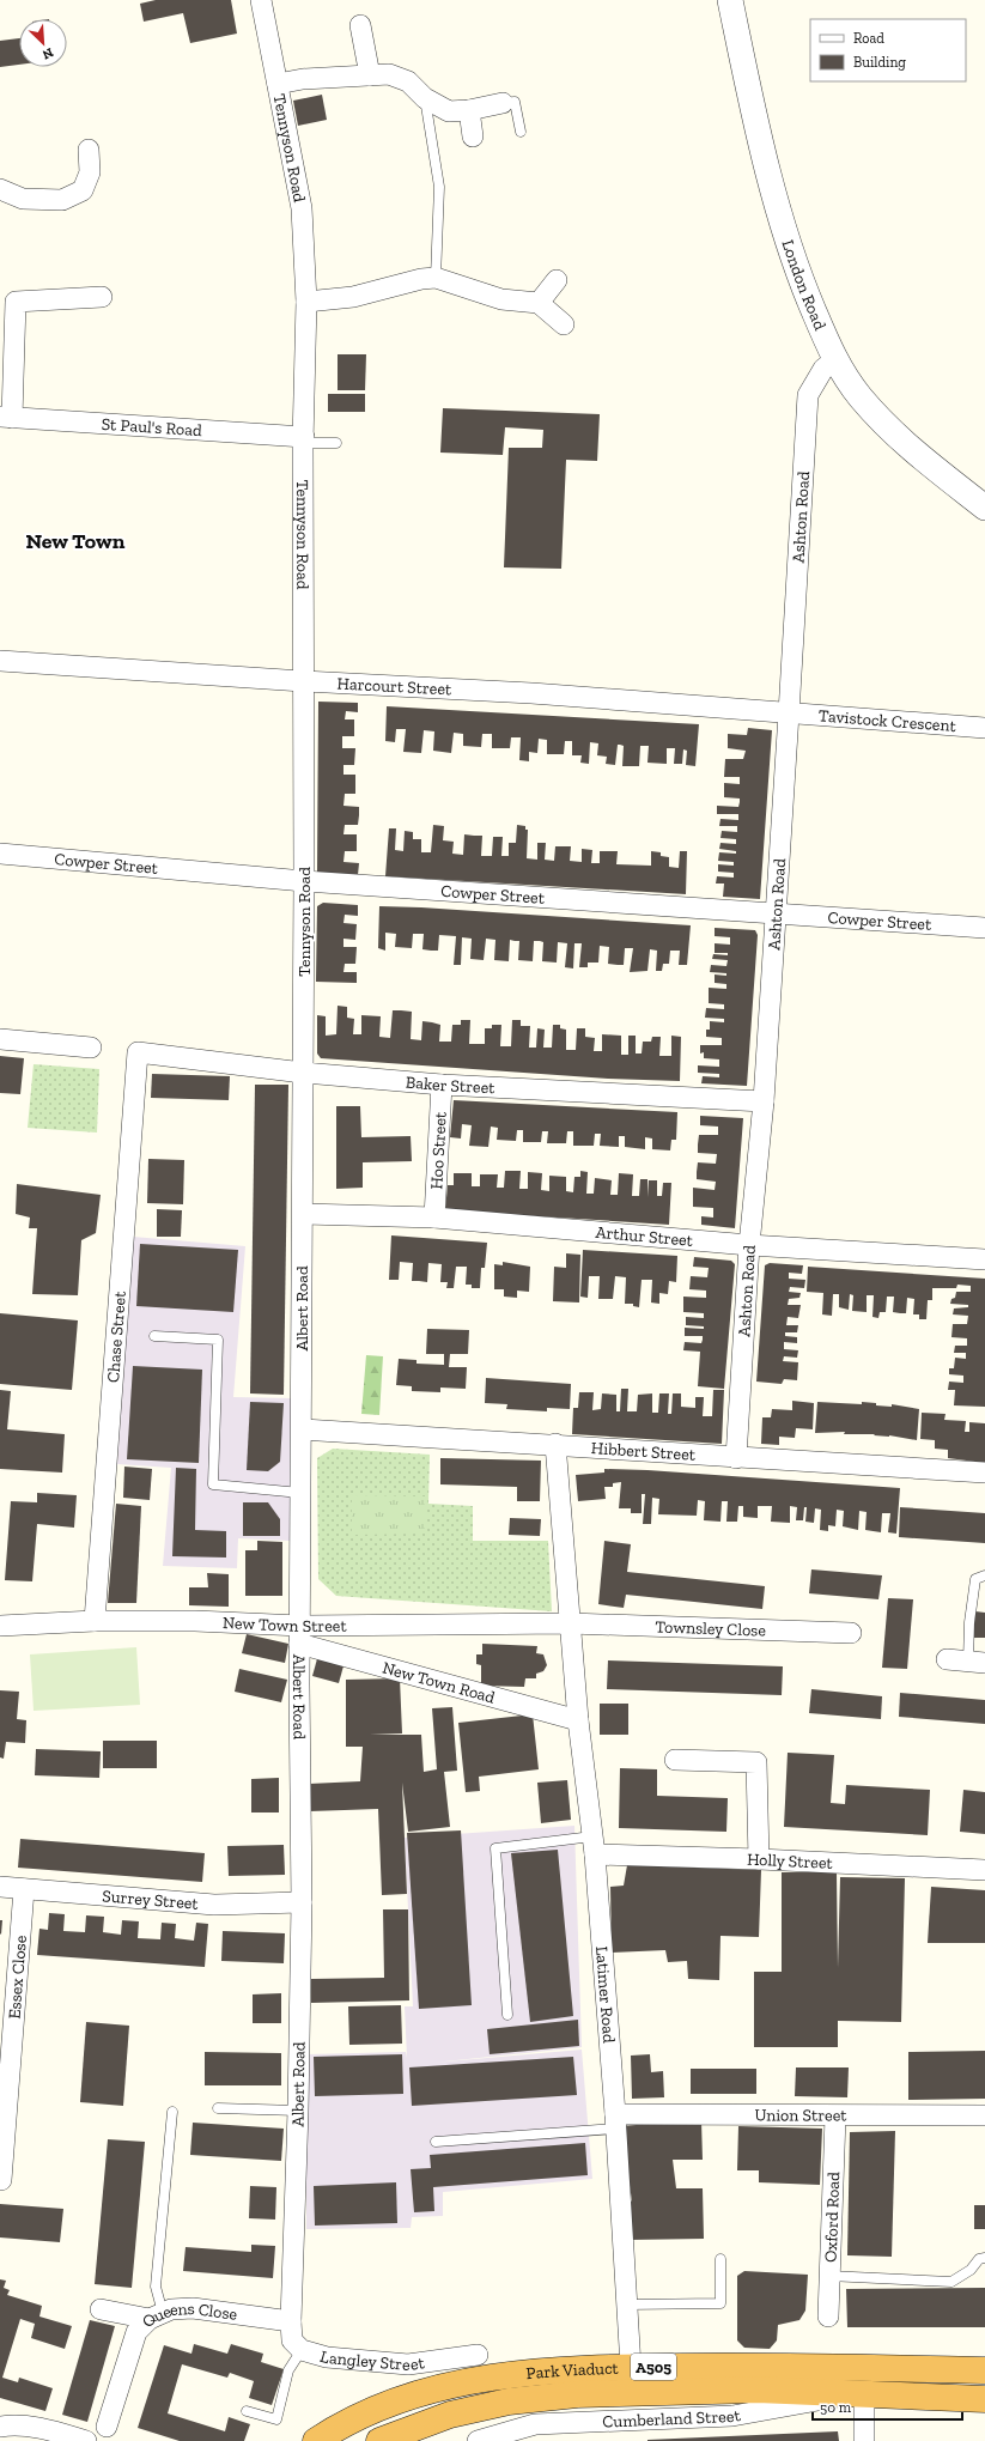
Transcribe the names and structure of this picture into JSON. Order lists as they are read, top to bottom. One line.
{"streets":{"highway":["A505","Park Viaduct"],"street":["Tennyson Road","London Road","St Paul's Road","Ashton Road","Harcourt Street","Tavistock Crescent","Cowper Street","Baker Street","Hoo Street","Arthur Street","Albert Road","Chase Street","Hibbert Street","New Town Street","Townsley Close","New Town Road","Holly Street","Surrey Street","Essex Close","Latimer Road","Union Street","Oxford Road","Queens Close","Langley Street","Cumberland Street"]},"crossings":[["Tennyson Road","St Paul's Road"],["Tennyson Road","Harcourt Street"],["Tennyson Road","Cowper Street"],["Tennyson Road","Baker Street"],["Tennyson Road","Albert Road"],["London Road","Ashton Road"],["Ashton Road","Harcourt Street"],["Ashton Road","Tavistock Crescent"],["Ashton Road","Cowper Street"],["Ashton Road","Baker Street"],["Ashton Road","Arthur Street"],["Ashton Road","Hibbert Street"],["Harcourt Street","Tavistock Crescent"],["Baker Street","Hoo Street"],["Baker Street","Albert Road"],["Baker Street","Chase Street"],["Hoo Street","Arthur Street"],["Arthur Street","Albert Road"],["Albert Road","Hibbert Street"],["Albert Road","New Town Street"],["Albert Road","New Town Road"],["Albert Road","Surrey Street"],["Albert Road","Queens Close"],["Albert Road","Langley Street"],["Chase Street","New Town Street"],["Hibbert Street","Latimer Road"],["New Town Street","Townsley Close"],["New Town Street","New Town Road"],["New Town Street","Latimer Road"],["Townsley Close","Latimer Road"],["New Town Road","Latimer Road"],["Holly Street","Latimer Road"],["Surrey Street","Essex Close"],["Latimer Road","Union Street"],["Latimer Road","Park Viaduct"],["Union Street","Oxford Road"],["Queens Close","Langley Street"],["Park Viaduct","Cumberland Street"]],"districts":["New Town"],"legend":["Road","Building"],"scale_bar":"50 m","north":"bottom right"}
